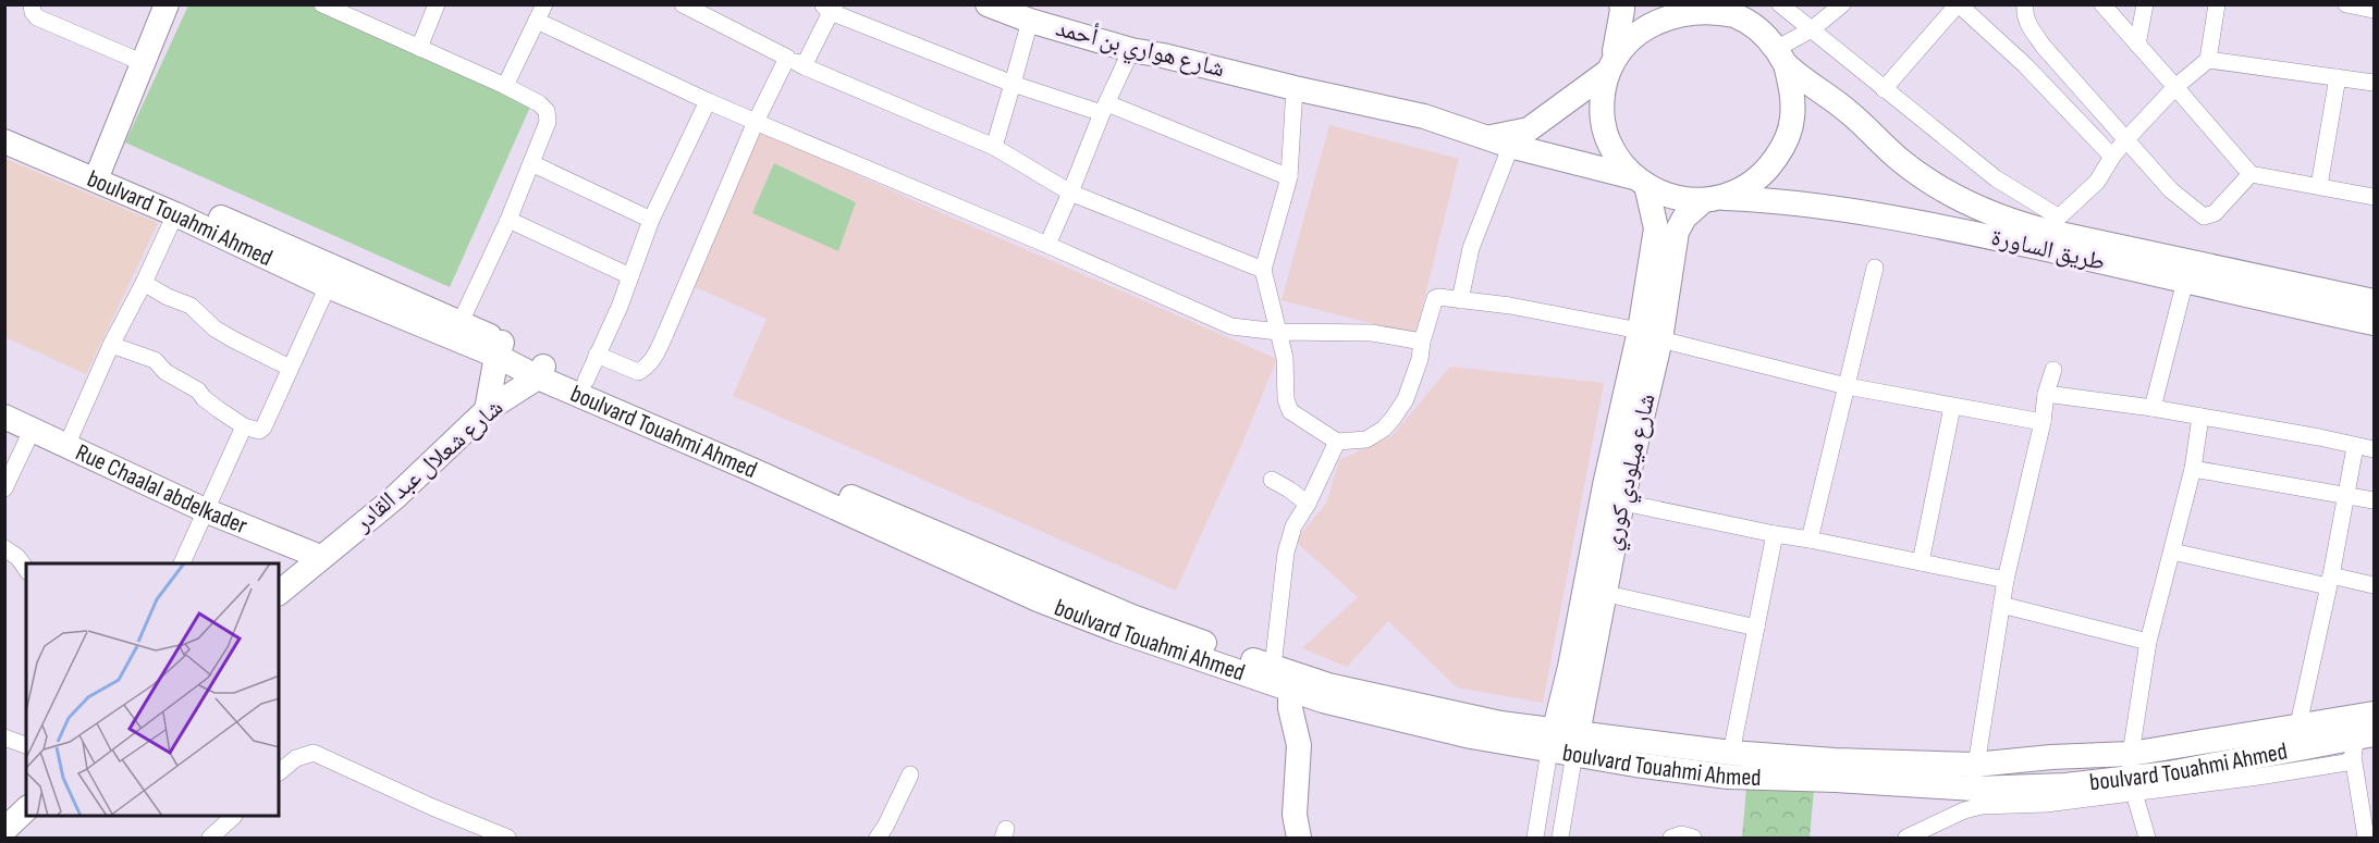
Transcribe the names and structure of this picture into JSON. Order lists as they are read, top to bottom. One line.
{"streets":{"main road":["شارع هواري بن أحمد","boulvard Touahmi Ahmed","طريق الساورة","شارع شعلال عبد القادر","شارع ميلودي كوري","Rue Chaalal abdelkader"]},"crossings":[["boulvard Touahmi Ahmed","شارع شعلال عبد القادر"],["boulvard Touahmi Ahmed","شارع ميلودي كوري"],["طريق الساورة","شارع ميلودي كوري"],["شارع شعلال عبد القادر","Rue Chaalal abdelkader"]]}
